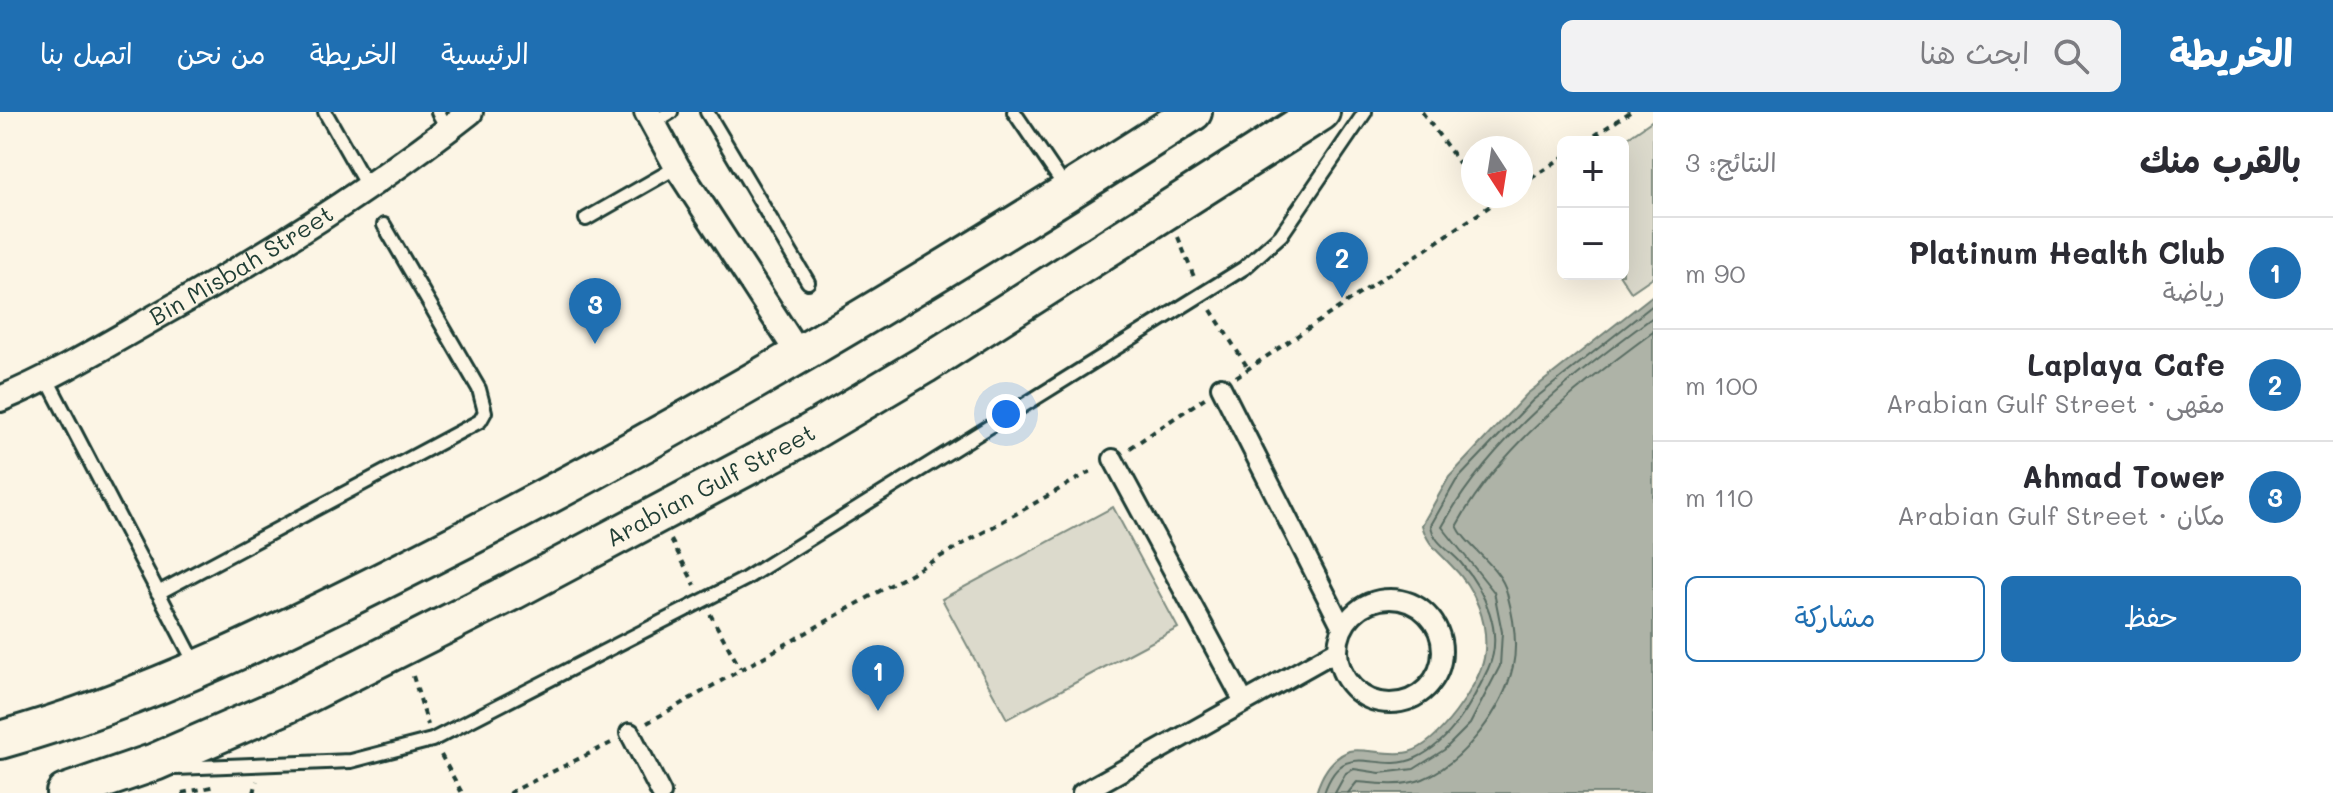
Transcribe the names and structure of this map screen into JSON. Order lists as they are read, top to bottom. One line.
{"streets":{"main road":["Arabian Gulf Street"],"street":["Bin Misbah Street"]},"north":"bottom","page":{"header":"الخريطة","search":"ابحث هنا","nav":["الرئيسية","الخريطة","من نحن","اتصل بنا"],"heading":["بالقرب منك","النتائج: 3"],"map_buttons":["+","−"],"list":[{"mark":"1","name":"Platinum Health Club","note":"رياضة","value":"90 m"},{"mark":"2","name":"Laplaya Cafe","note":"مقهى · Arabian Gulf Street","value":"100 m"},{"mark":"3","name":"Ahmad Tower","note":"مكان · Arabian Gulf Street","value":"110 m"}],"pins":["2","3","1"],"buttons":["حفظ","مشاركة"]}}
